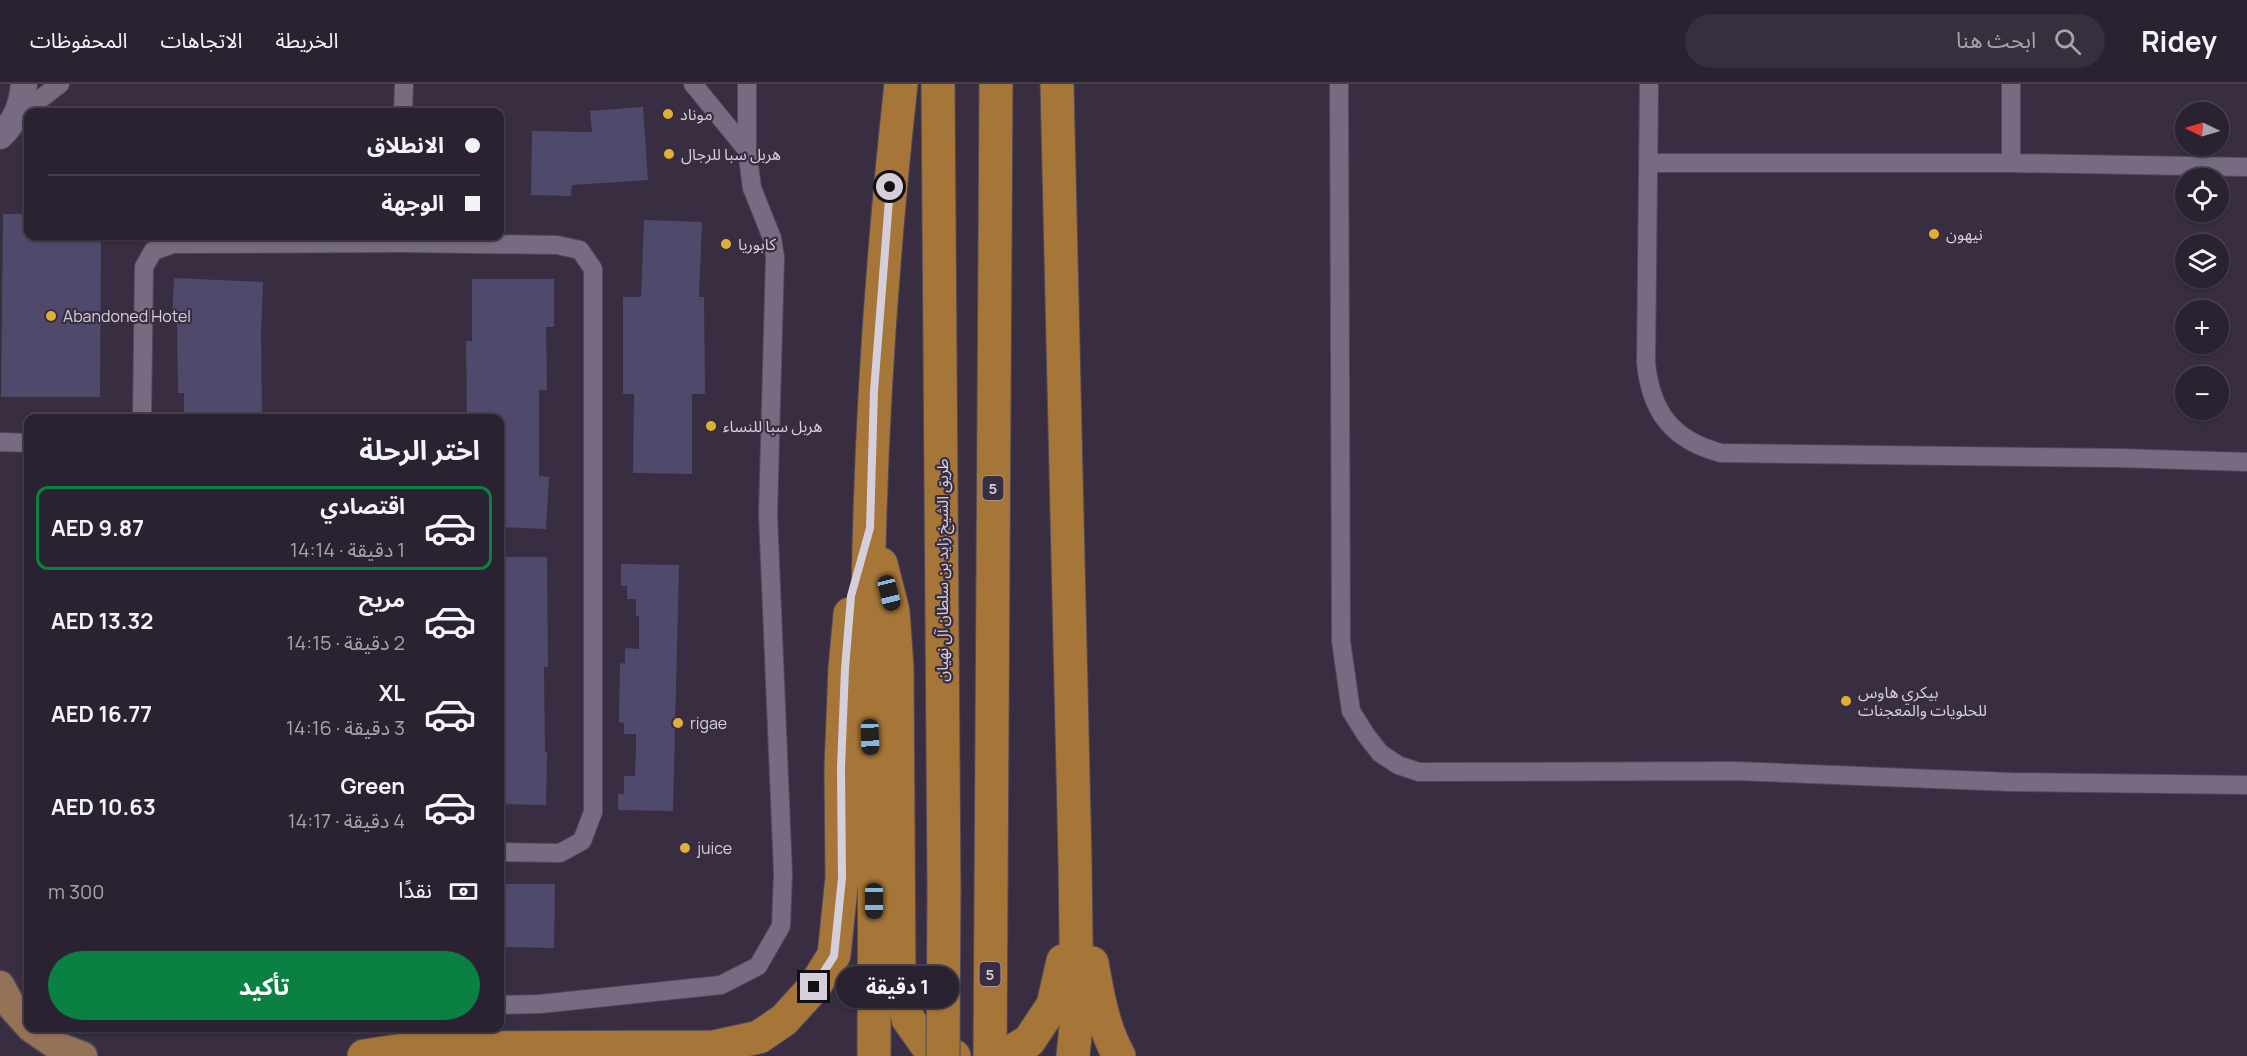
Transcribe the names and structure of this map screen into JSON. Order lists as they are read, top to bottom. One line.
{"streets":{"highway":["5","طريق الشيخ زايد بن سلطان آل نهيان"]},"places":["موناد","هربل سبا للرجال","نيهون","كابوريا","Abandoned Hotel","هربل سبا للنساء","بيكري هاوس للحلويات والمعجنات","rigae","juice"],"north":"left","page":{"header":"Ridey","search":"ابحث هنا","nav":["الخريطة","الاتجاهات","المحفوظات"],"map_buttons":["+","−"],"banner":["الانطلاق","الوجهة"],"heading":"اختر الرحلة","list":[{"name":"اقتصادي","note":"1 دقيقة · 14:14","value":"AED 9.87"},{"name":"مريح","note":"2 دقيقة · 14:15","value":"AED 13.32"},{"name":"XL","note":"3 دقيقة · 14:16","value":"AED 16.77"},{"name":"Green","note":"4 دقيقة · 14:17","value":"AED 10.63"}],"pay":["نقدًا","300 m"],"buttons":"تأكيد","bubble":"1 دقيقة"}}
